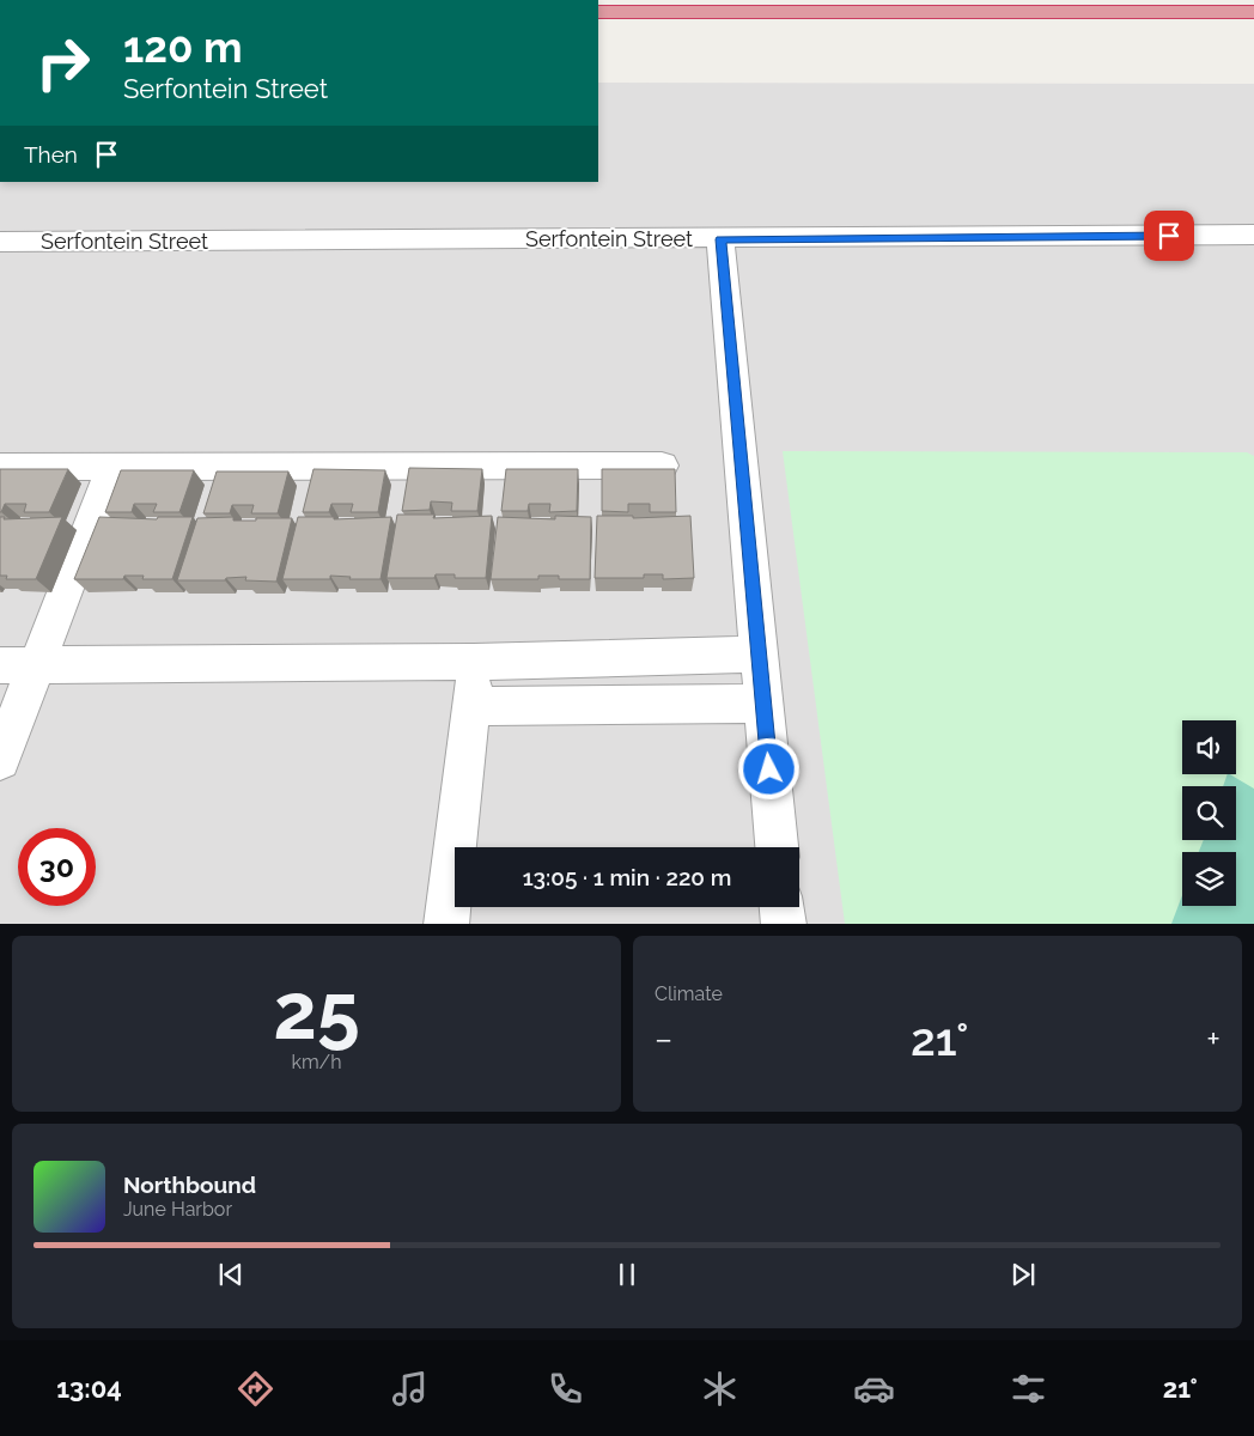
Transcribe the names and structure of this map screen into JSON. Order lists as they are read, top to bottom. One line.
{"streets":{"street":["Serfontein Street"]},"page":{"turn":["120 m","Serfontein Street"],"then":"Then","limit":"30","trip":"13:05 · 1 min · 220 m","tile":[["25","km/h"],"Climate"],"heat":["−","21°","+"],"song":["Northbound","June Harbor"],"tabs":["13:04","21°"]}}
